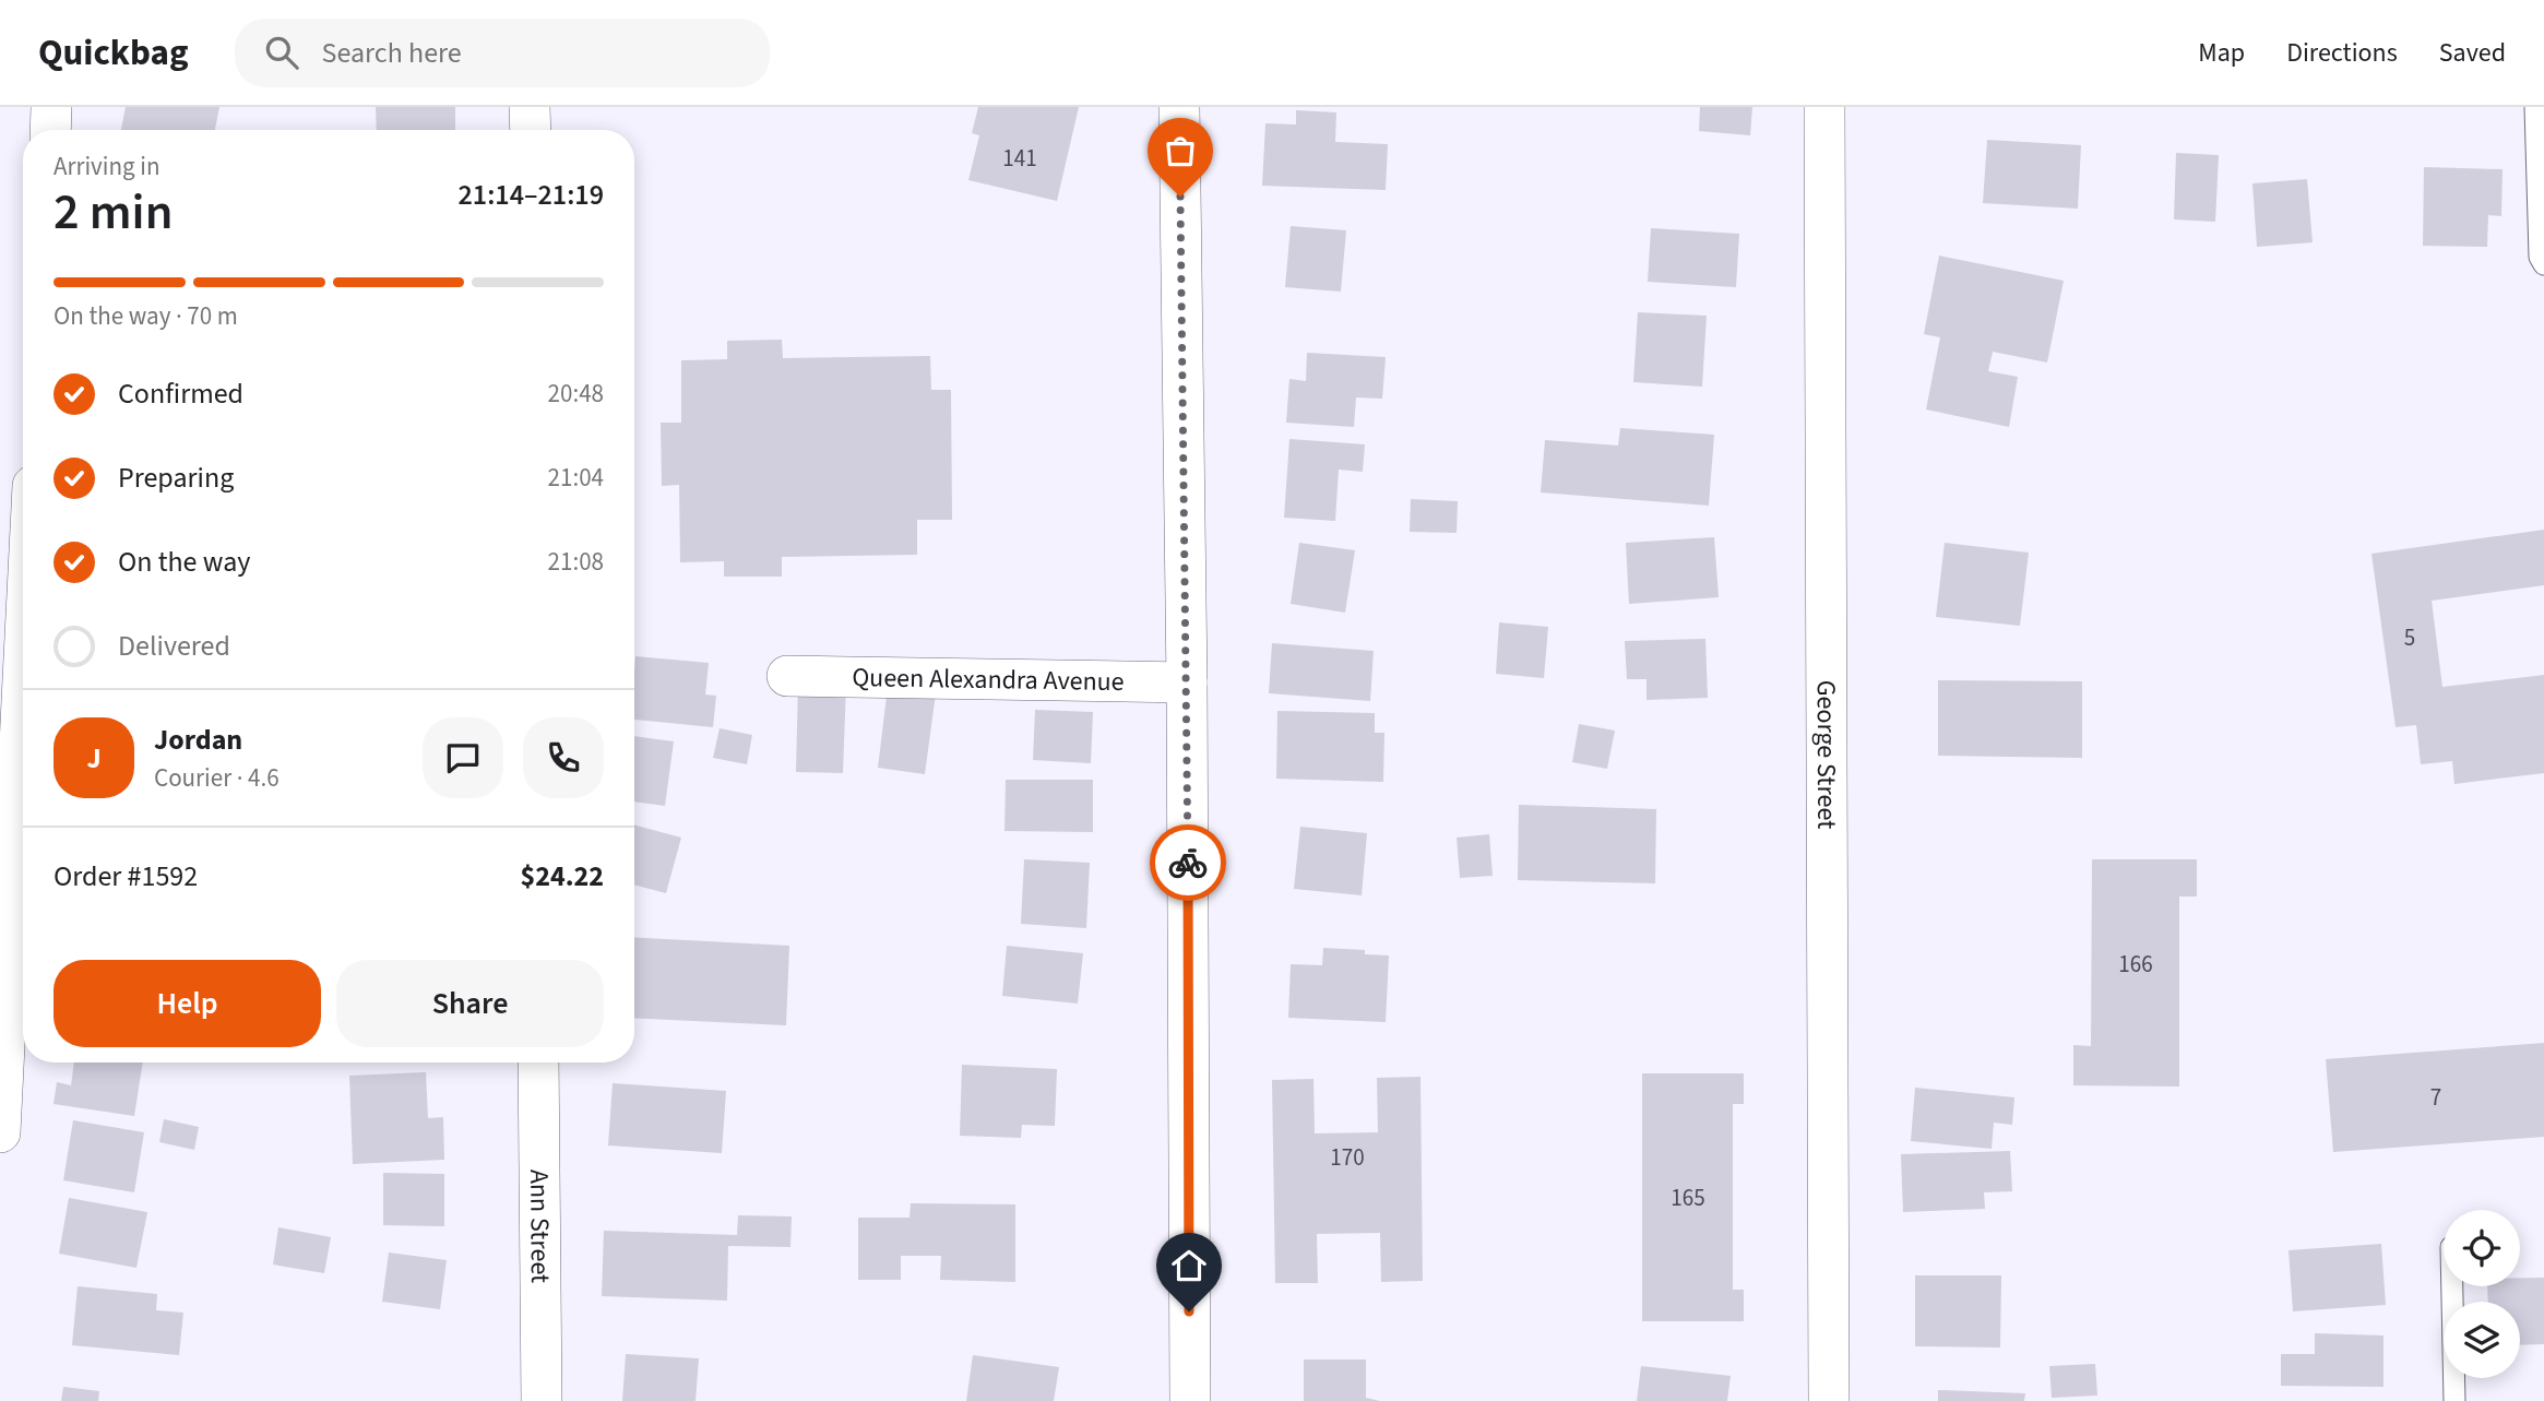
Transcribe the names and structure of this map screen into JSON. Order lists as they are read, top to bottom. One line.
{"streets":{"street":["Queen Alexandra Avenue","George Street","Ann Street"]},"house_numbers":["141","5","166","7","170","165"],"page":{"header":"Quickbag","search":"Search here","nav":["Map","Directions","Saved"],"heading":["2 min","Arriving in","21:14–21:19"],"panel":["Jordan","Courier · 4.6","Order #1592","$24.22"],"bar":"On the way · 70 m","list":[["Confirmed","20:48"],["Preparing","21:04"],["On the way","21:08"],"Delivered"],"round":"J","buttons":["Help","Share"]}}
